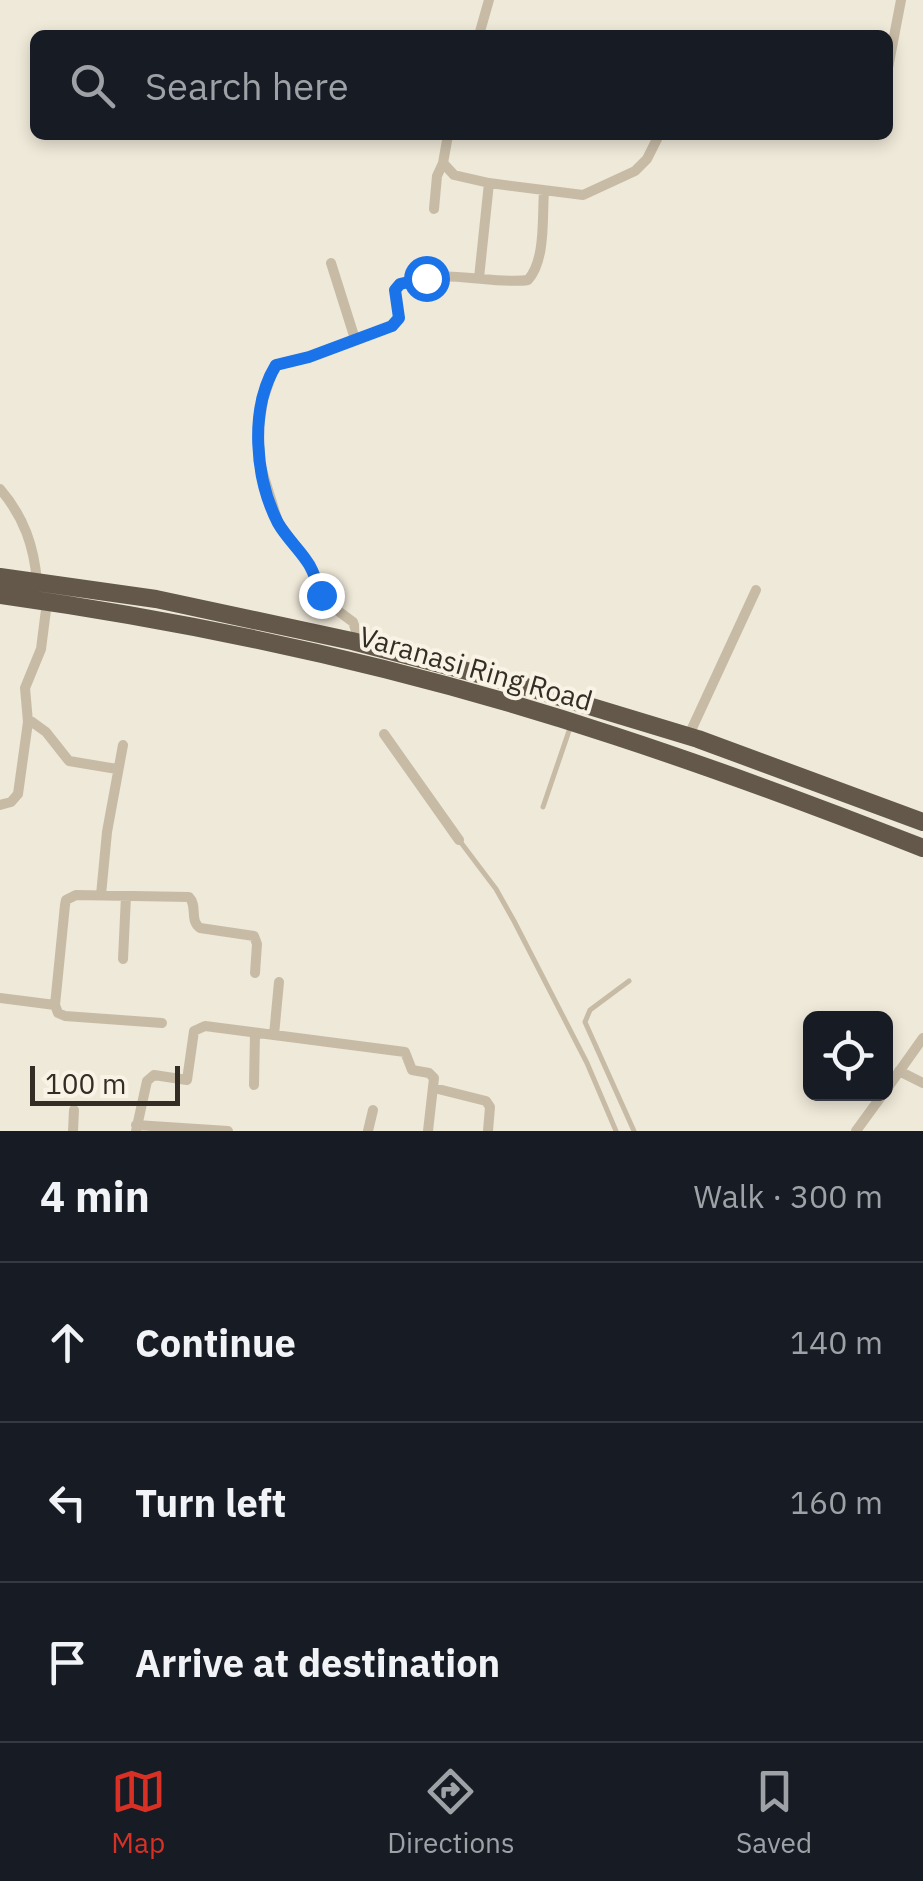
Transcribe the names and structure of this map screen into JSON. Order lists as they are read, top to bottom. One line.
{"streets":{"highway":["Varanasi Ring Road"]},"scale_bar":"100 m","page":{"search":"Search here","scale":"100 m","heading":["4 min","Walk · 300 m"],"list":[["Continue","140 m"],["Turn left","160 m"],"Arrive at destination"],"nav":["Map","Directions","Saved"]}}
